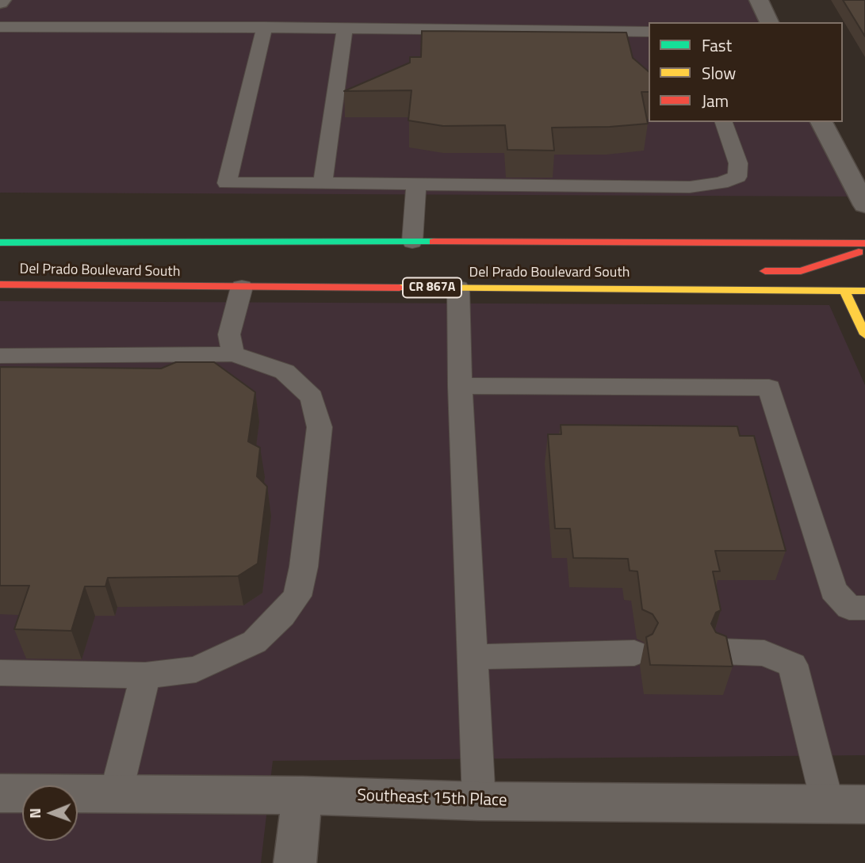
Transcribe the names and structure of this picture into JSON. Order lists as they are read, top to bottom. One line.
{"streets":{"main road":["Del Prado Boulevard South","CR 867A"],"street":["Southeast 15th Place"]},"legend":["Fast","Slow","Jam"],"north":"left"}
